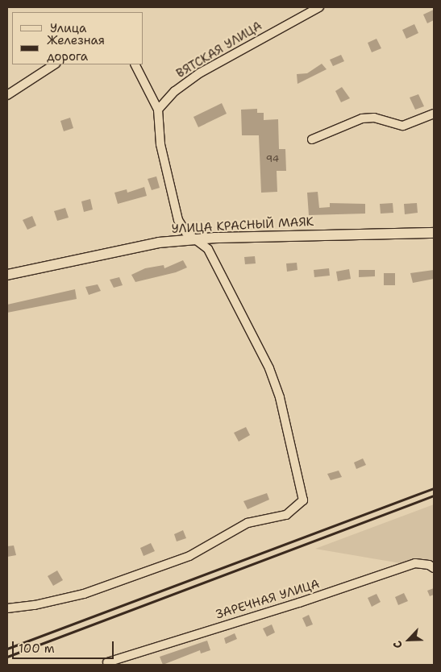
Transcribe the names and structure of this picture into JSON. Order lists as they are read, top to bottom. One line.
{"streets":{"street":["ВЯТСКАЯ УЛИЦА","УЛИЦА КРАСНЫЙ МАЯК","ЗАРЕЧНАЯ УЛИЦА"]},"house_numbers":["94"],"legend":["Улица","Железная дорога"],"scale_bar":"100 m","north":"bottom left"}
